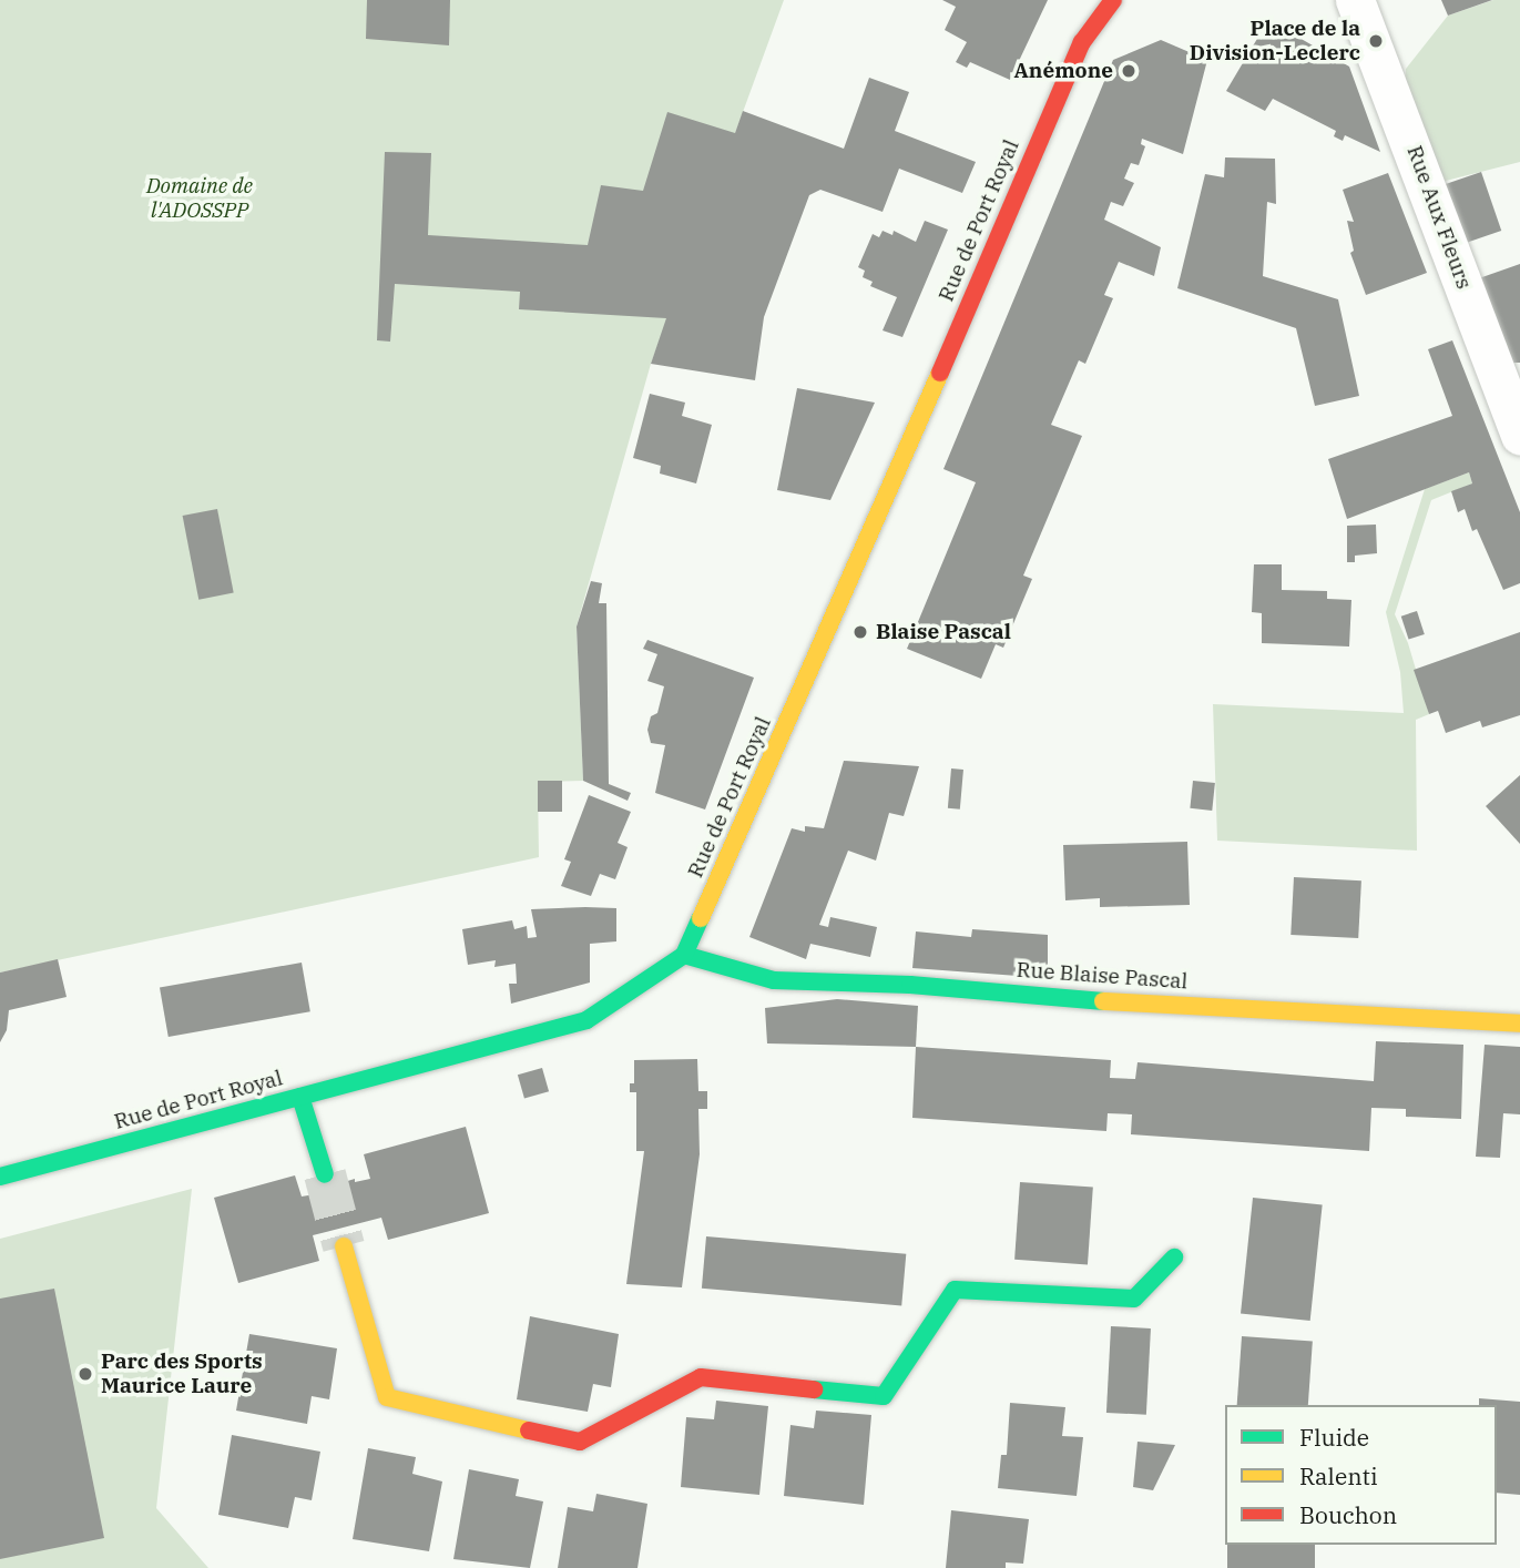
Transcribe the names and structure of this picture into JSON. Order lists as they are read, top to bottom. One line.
{"streets":{"street":["Rue Aux Fleurs","Rue de Port Royal","Rue Blaise Pascal"]},"crossings":[["Rue de Port Royal","Rue Blaise Pascal"]],"parks":["Domaine de l'ADOSSPP"],"places":["Place de la Division-Leclerc","Anémone","Blaise Pascal","Parc des Sports Maurice Laure"],"legend":["Fluide","Ralenti","Bouchon"]}
